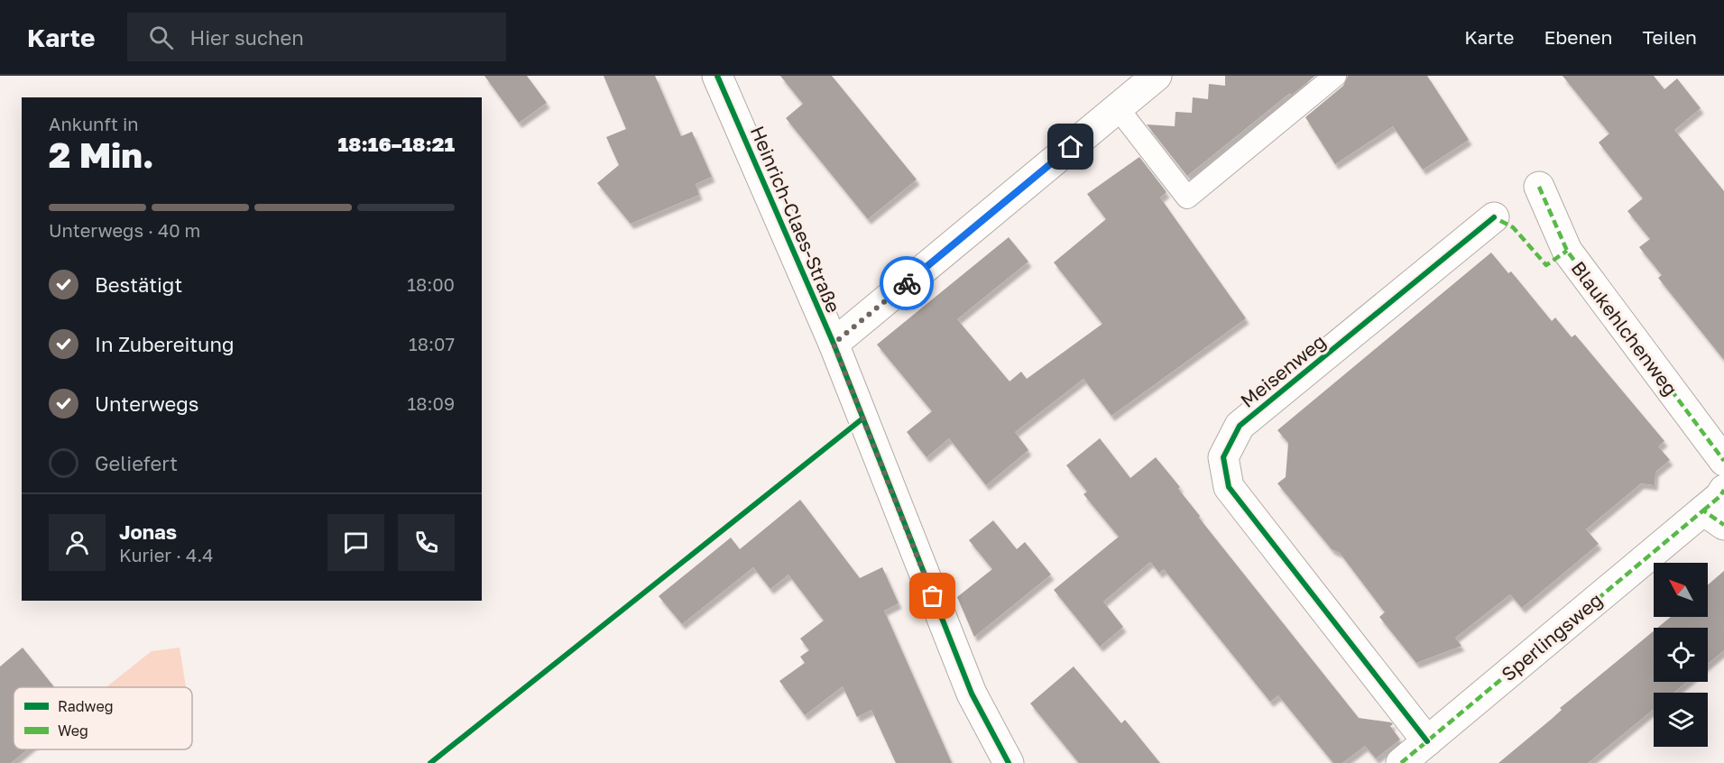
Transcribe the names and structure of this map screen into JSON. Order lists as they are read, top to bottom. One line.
{"streets":{"street":["Heinrich-Claes-Straße","Blaukehlchenweg","Meisenweg","Sperlingsweg"]},"crossings":[["Meisenweg","Sperlingsweg"]],"legend":["Radweg","Weg"],"north":"top left","page":{"header":"Karte","search":"Hier suchen","nav":["Karte","Ebenen","Teilen"],"heading":["2 Min.","Ankunft in","18:16–18:21"],"panel":["Jonas","Kurier · 4.4"],"bar":"Unterwegs · 40 m","list":[["Bestätigt","18:00"],["In Zubereitung","18:07"],["Unterwegs","18:09"],"Geliefert"]}}
